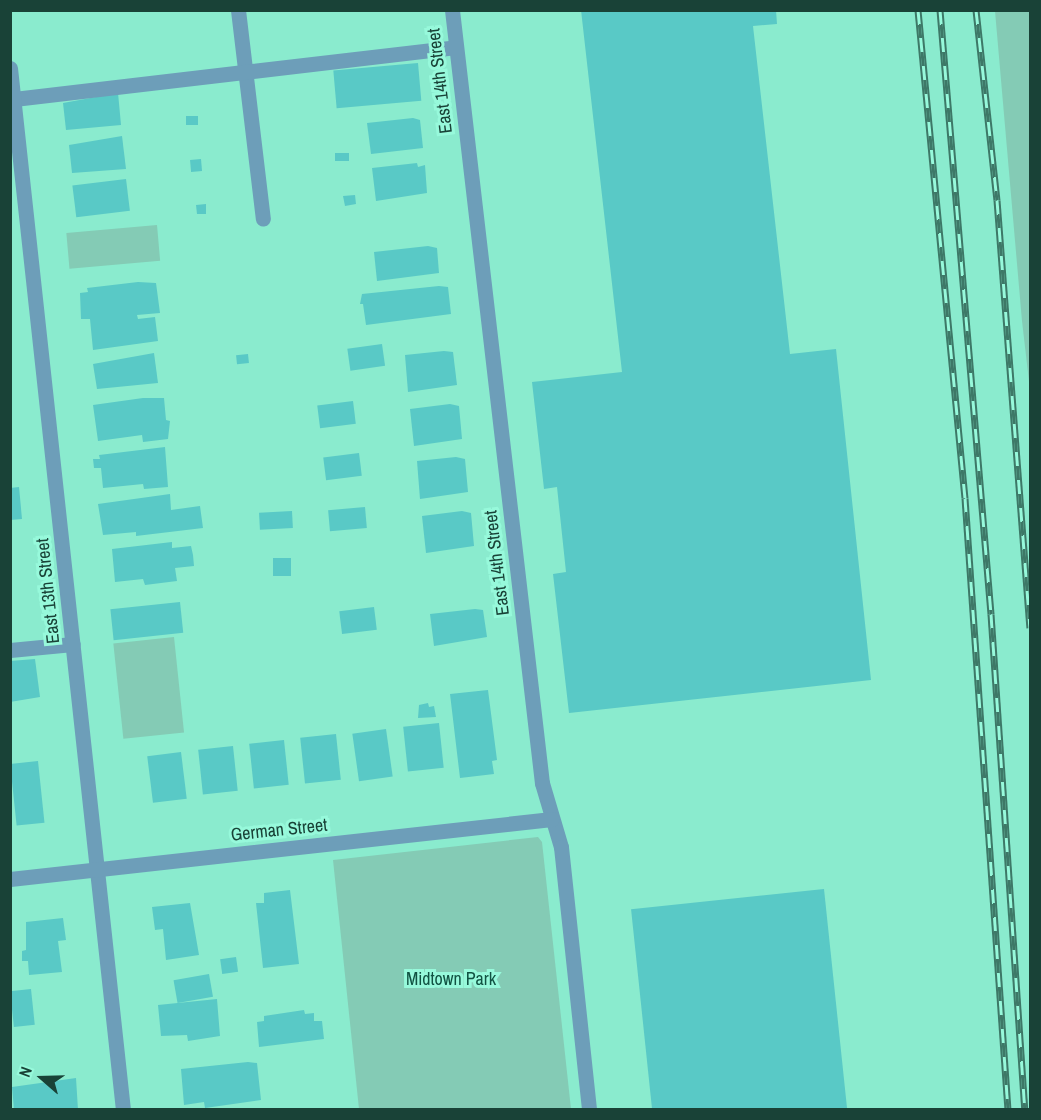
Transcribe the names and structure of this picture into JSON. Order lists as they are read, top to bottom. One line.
{"streets":{"street":["East 14th Street","East 13th Street","German Street"]},"crossings":[["East 14th Street","German Street"],["East 13th Street","German Street"]],"parks":["Midtown Park"],"north":"left"}
